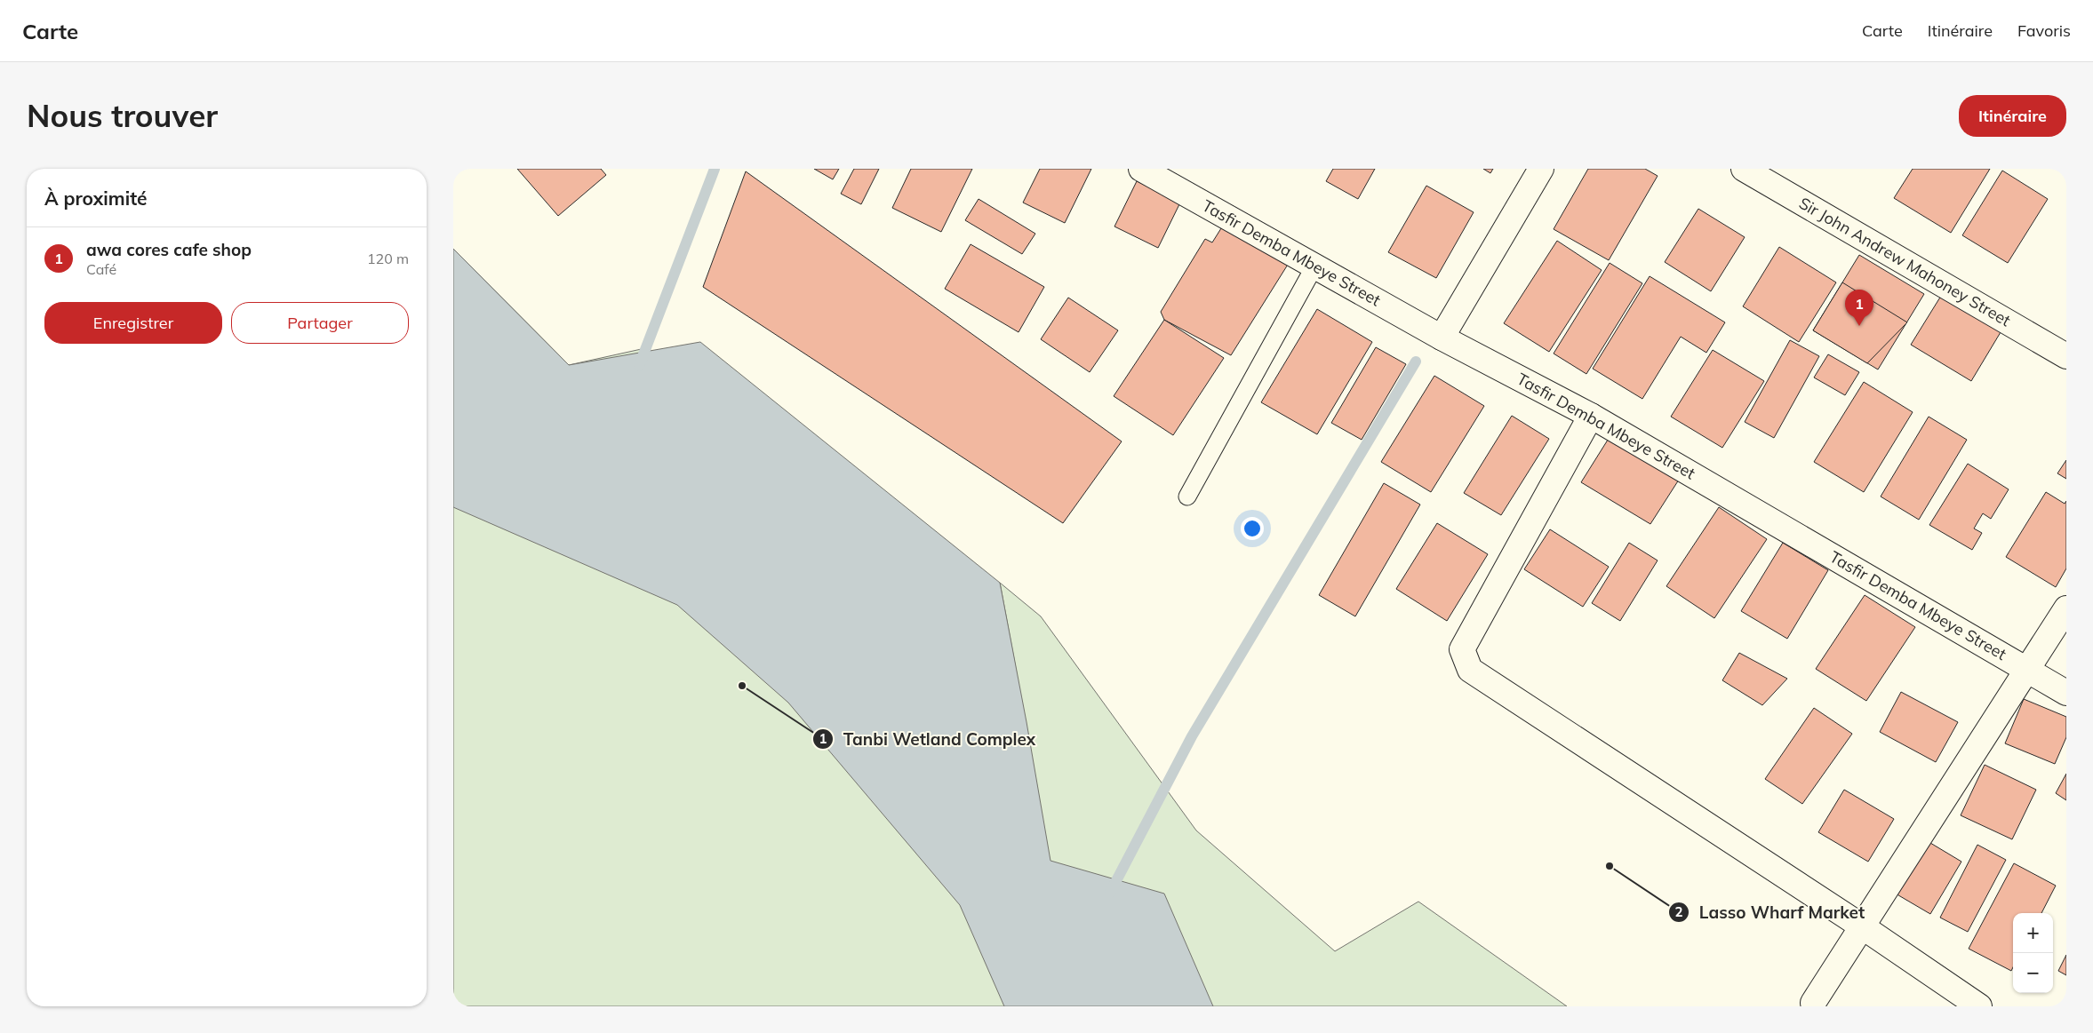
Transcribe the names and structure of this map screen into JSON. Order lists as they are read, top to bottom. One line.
{"streets":{"street":["Tasfir Demba Mbeye Street","Sir John Andrew Mahoney Street"]},"places":["Tanbi Wetland Complex","Lasso Wharf Market"],"page":{"header":"Carte","nav":["Carte","Itinéraire","Favoris"],"buttons":["Itinéraire",["Enregistrer","Partager"]],"title":"Nous trouver","heading":"À proximité","list":[{"mark":"1","name":"awa cores cafe shop","note":"Café","value":"120 m"}],"pins":"1","map_buttons":["+","−"]}}
